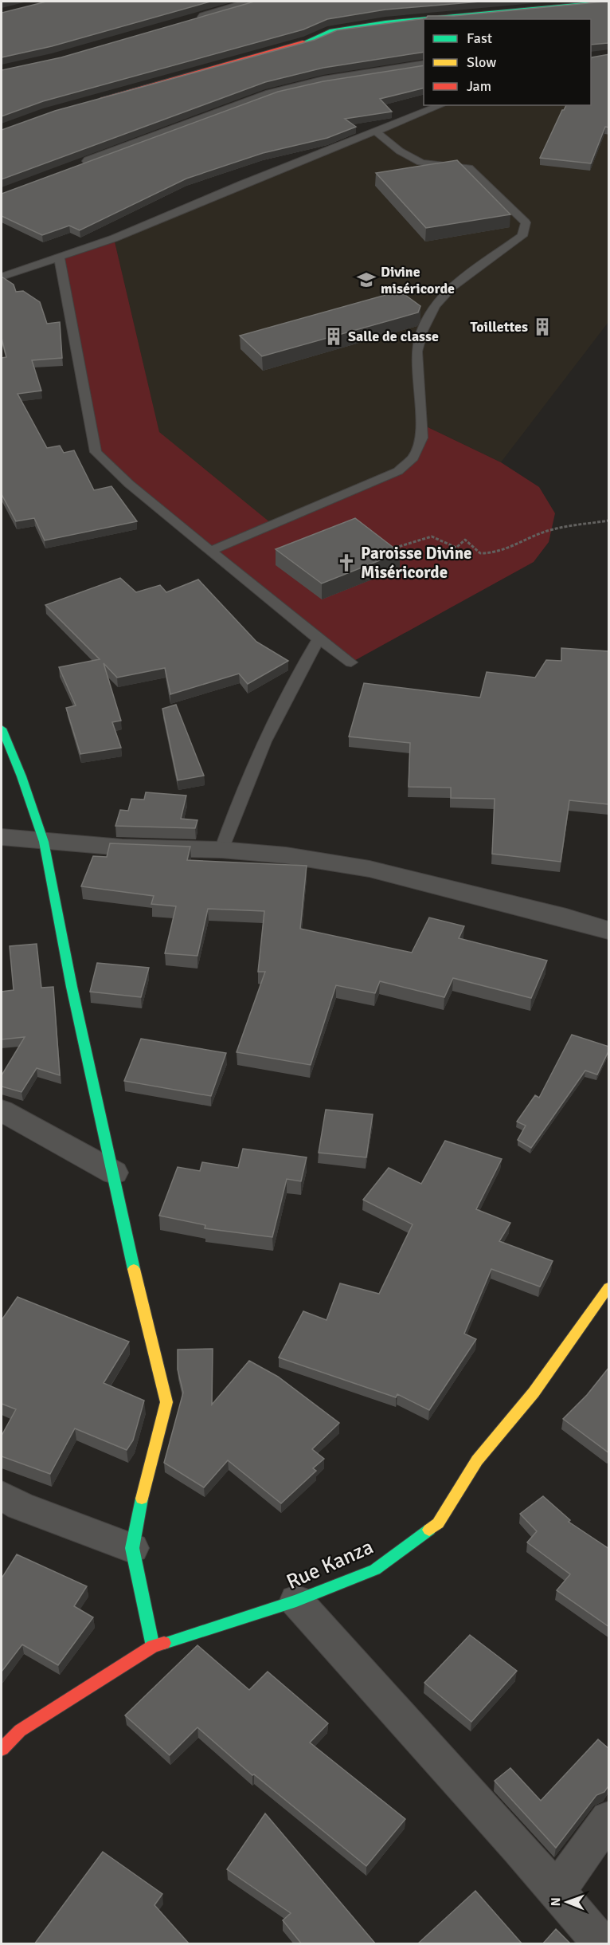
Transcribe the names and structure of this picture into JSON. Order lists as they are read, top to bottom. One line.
{"streets":{"street":["Rue Kanza"]},"places":{"school or university":["Divine miséricorde"],"building":["Toillettes","Salle de classe"],"church":["Paroisse Divine Miséricorde"]},"legend":["Fast","Slow","Jam"],"north":"left"}
